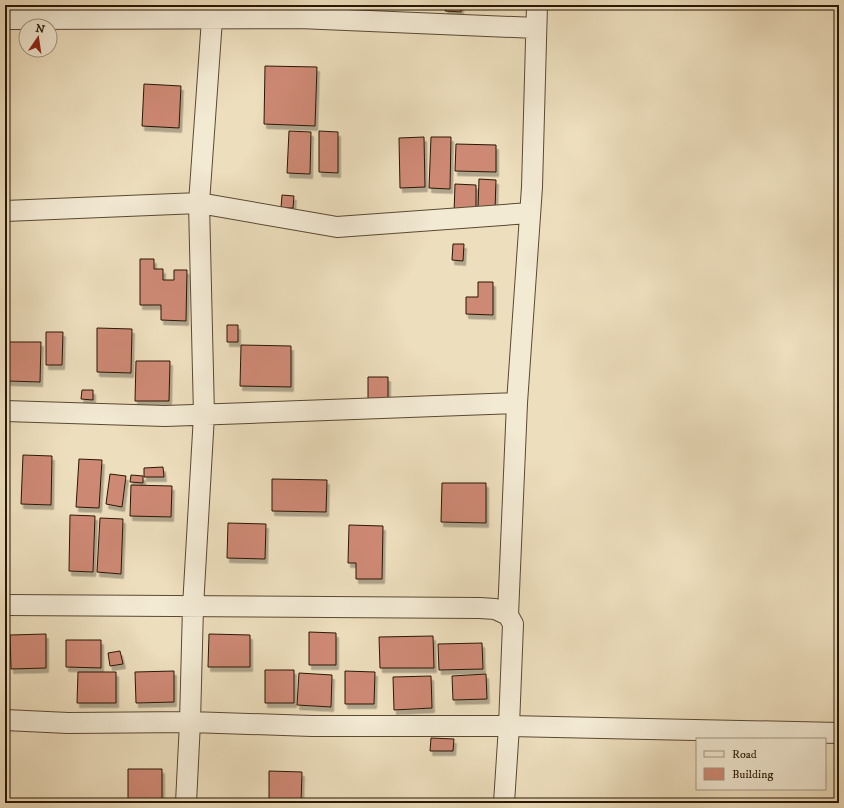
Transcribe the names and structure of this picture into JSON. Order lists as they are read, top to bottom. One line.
{"legend":["Road","Building"],"north":"top"}
